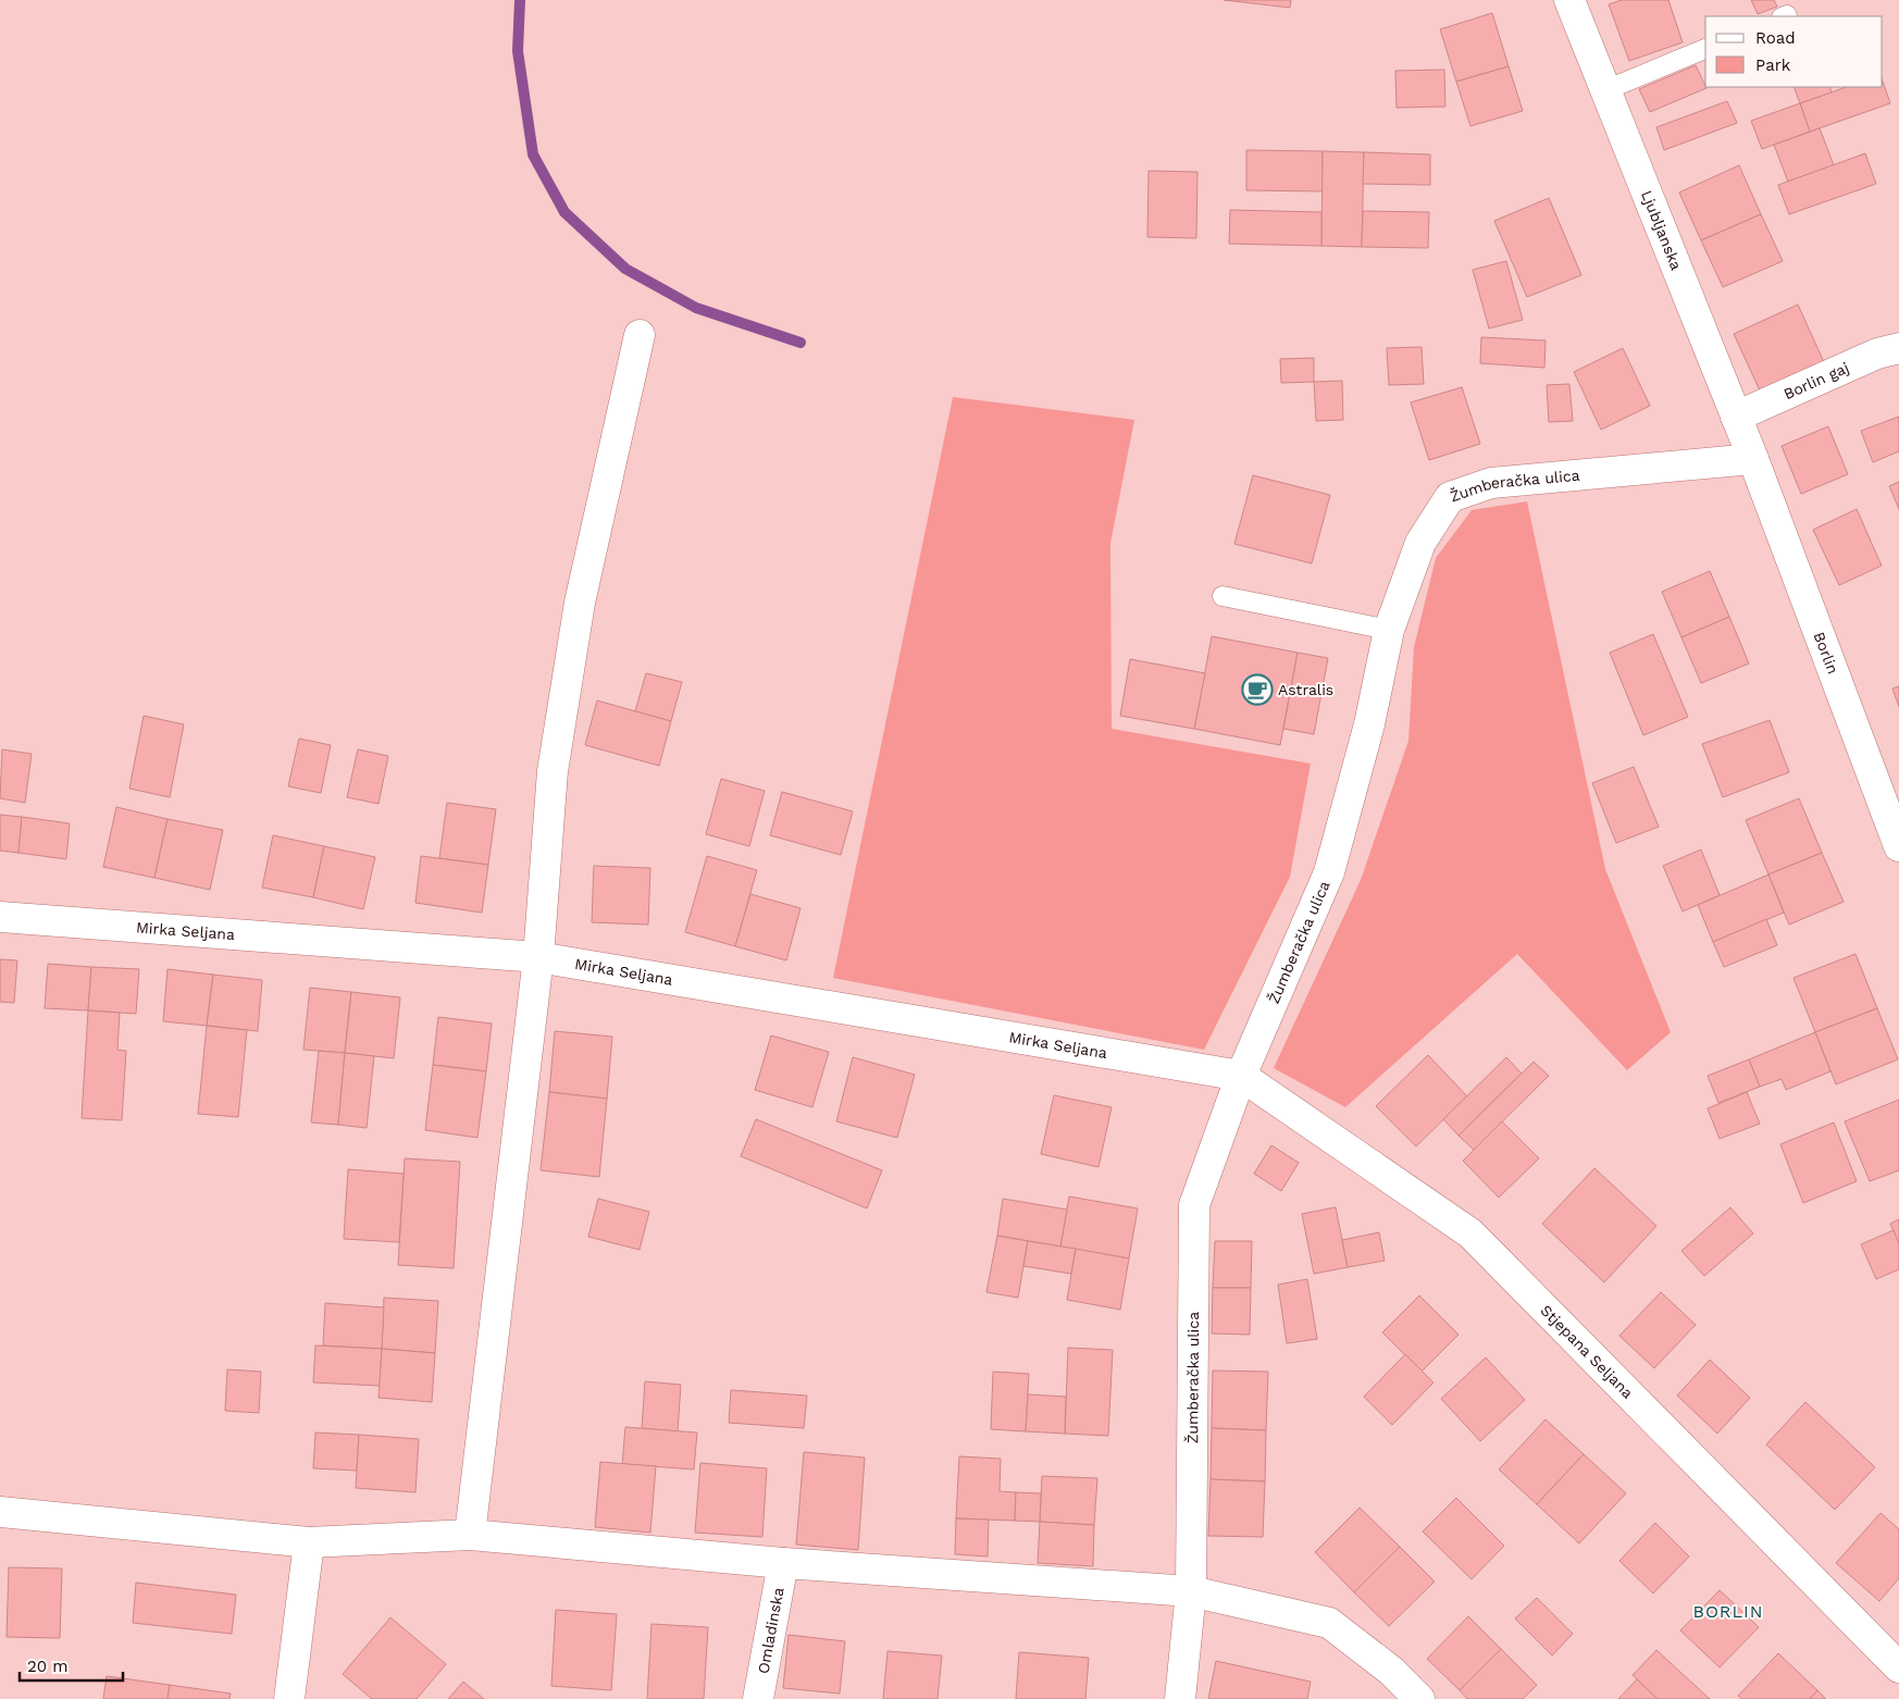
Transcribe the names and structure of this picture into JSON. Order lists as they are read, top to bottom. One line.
{"streets":{"street":["Ljubljanska","Borlin gaj","Žumberačka ulica","Borlin","Mirka Seljana","Stjepana Seljana","Omladinska"]},"crossings":[["Ljubljanska","Borlin gaj"],["Ljubljanska","Žumberačka ulica"],["Ljubljanska","Borlin"],["Žumberačka ulica","Borlin"],["Žumberačka ulica","Mirka Seljana"],["Žumberačka ulica","Stjepana Seljana"],["Mirka Seljana","Stjepana Seljana"]],"districts":["BORLIN"],"places":{"cafe":["Astralis"]},"legend":["Road","Park"],"scale_bar":"20 m"}
